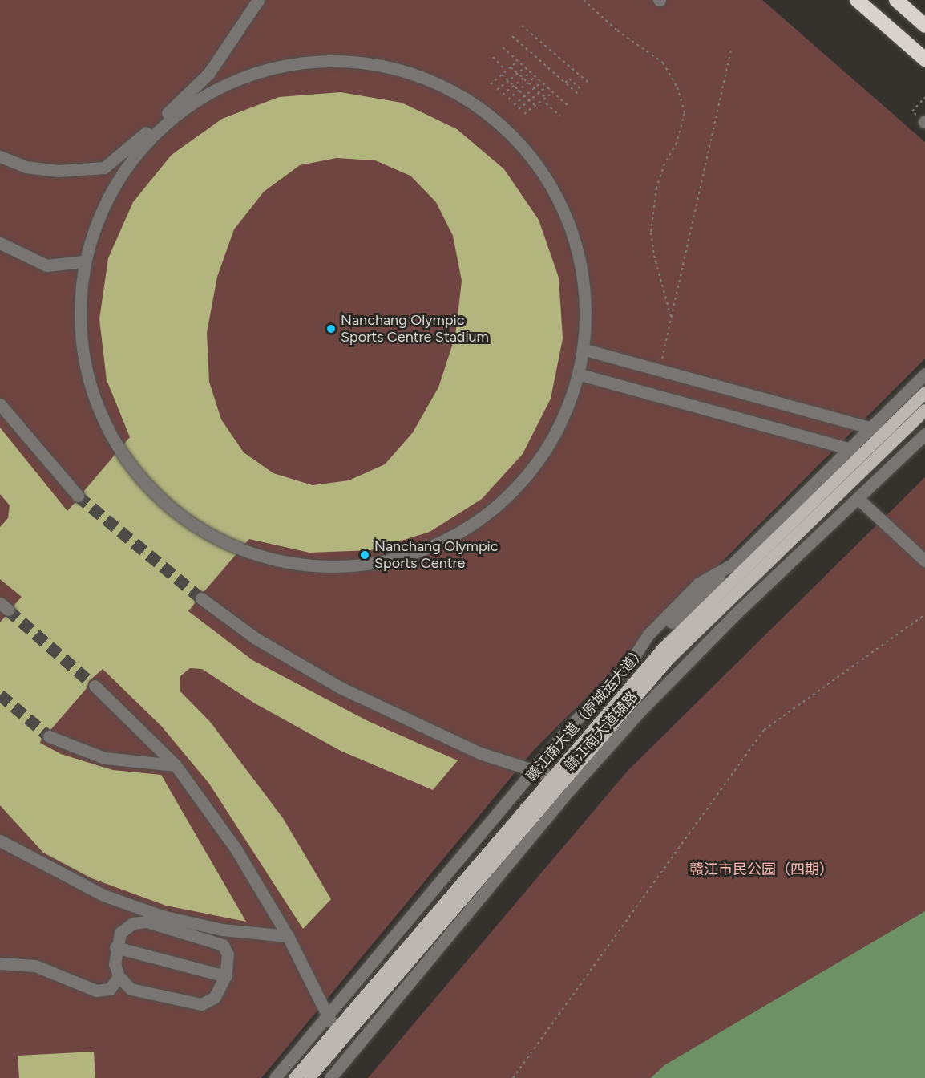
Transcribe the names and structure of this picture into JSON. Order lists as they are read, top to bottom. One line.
{"streets":{"main road":["赣江南大道（原城运大道）"],"street":["赣江南大道辅路"]},"parks":["赣江市民公园（四期）"],"places":["Nanchang Olympic Sports Centre Stadium","Nanchang Olympic Sports Centre"]}
